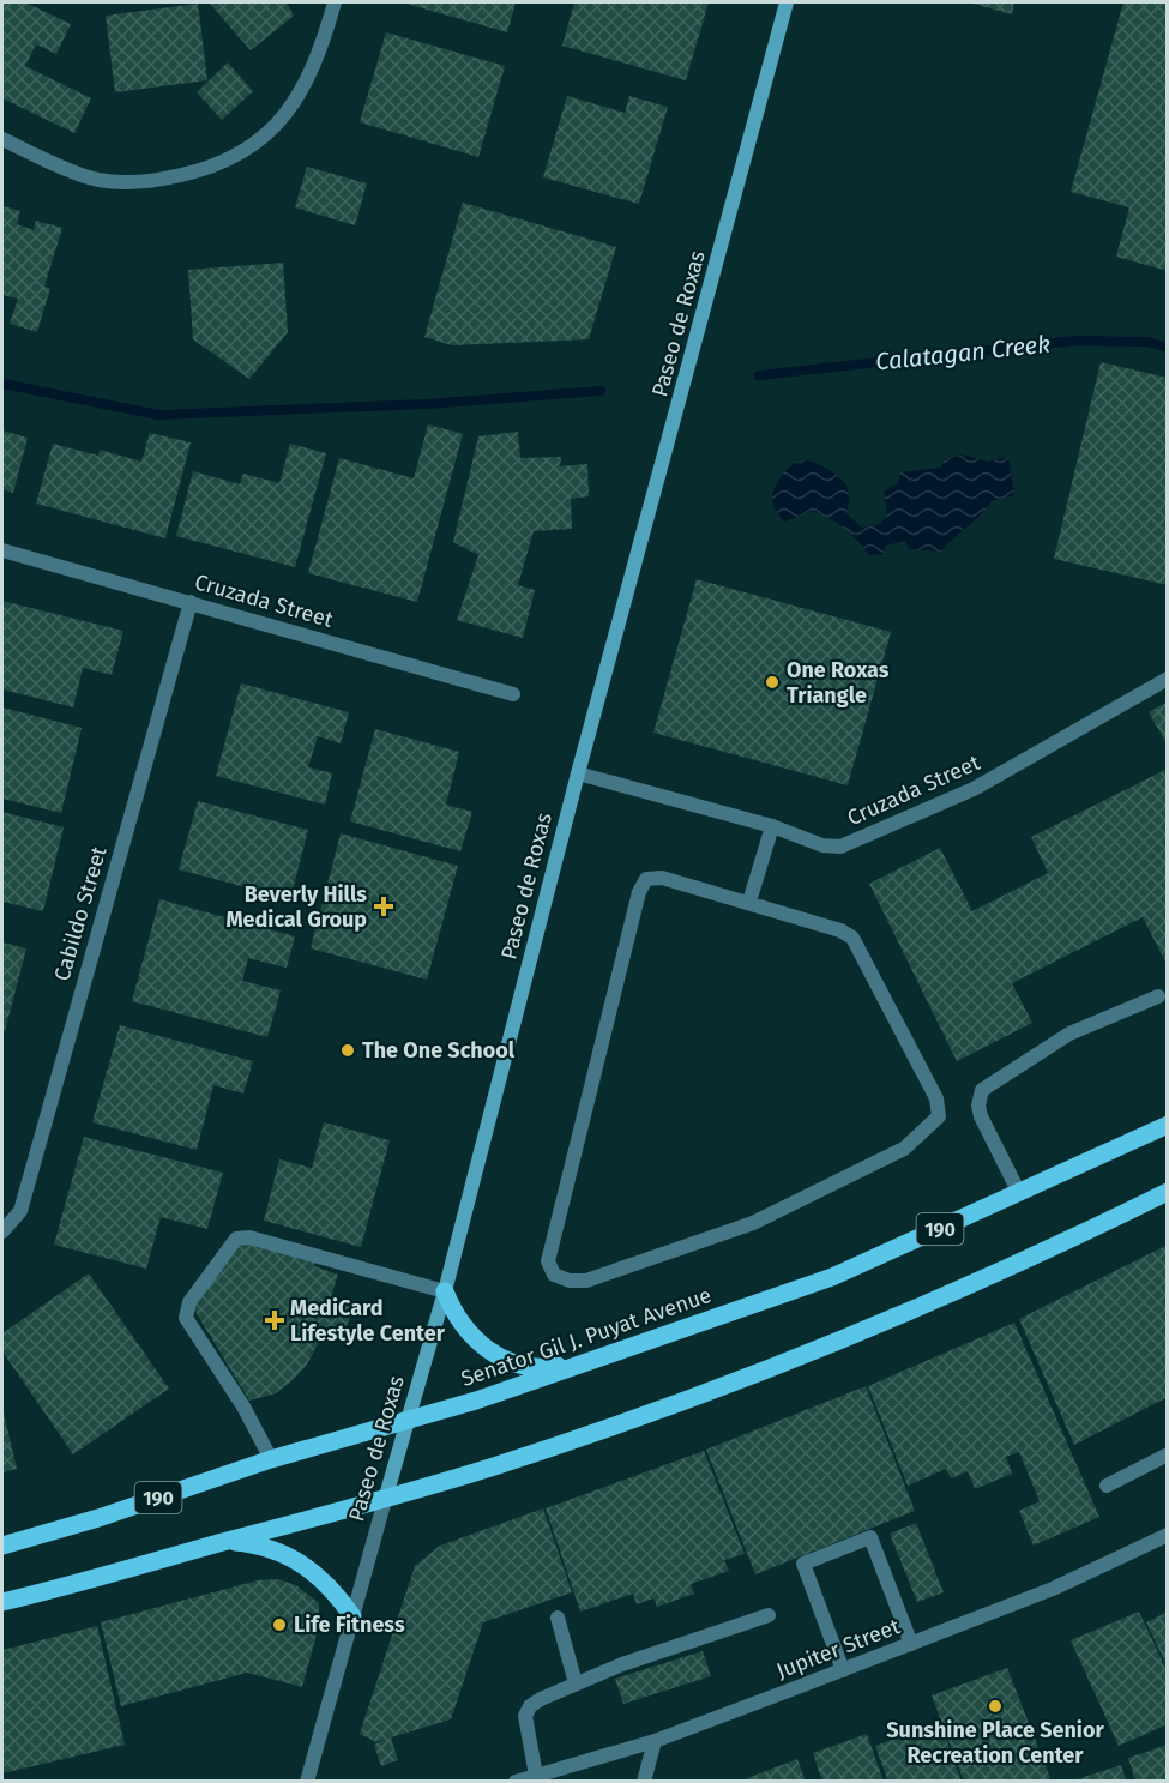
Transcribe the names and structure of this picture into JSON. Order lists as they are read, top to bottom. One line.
{"streets":{"main road":["Paseo de Roxas","190","Senator Gil J. Puyat Avenue"],"street":["Cruzada Street","Cabildo Street","Jupiter Street"]},"crossings":[["Paseo de Roxas","Cruzada Street"],["Paseo de Roxas","Senator Gil J. Puyat Avenue"],["Cruzada Street","Cabildo Street"]],"water":["Calatagan Creek"],"places":{"other":["One Roxas Triangle","The One School","Life Fitness","Sunshine Place Senior Recreation Center"],"health":["Beverly Hills Medical Group","MediCard Lifestyle Center"]}}
